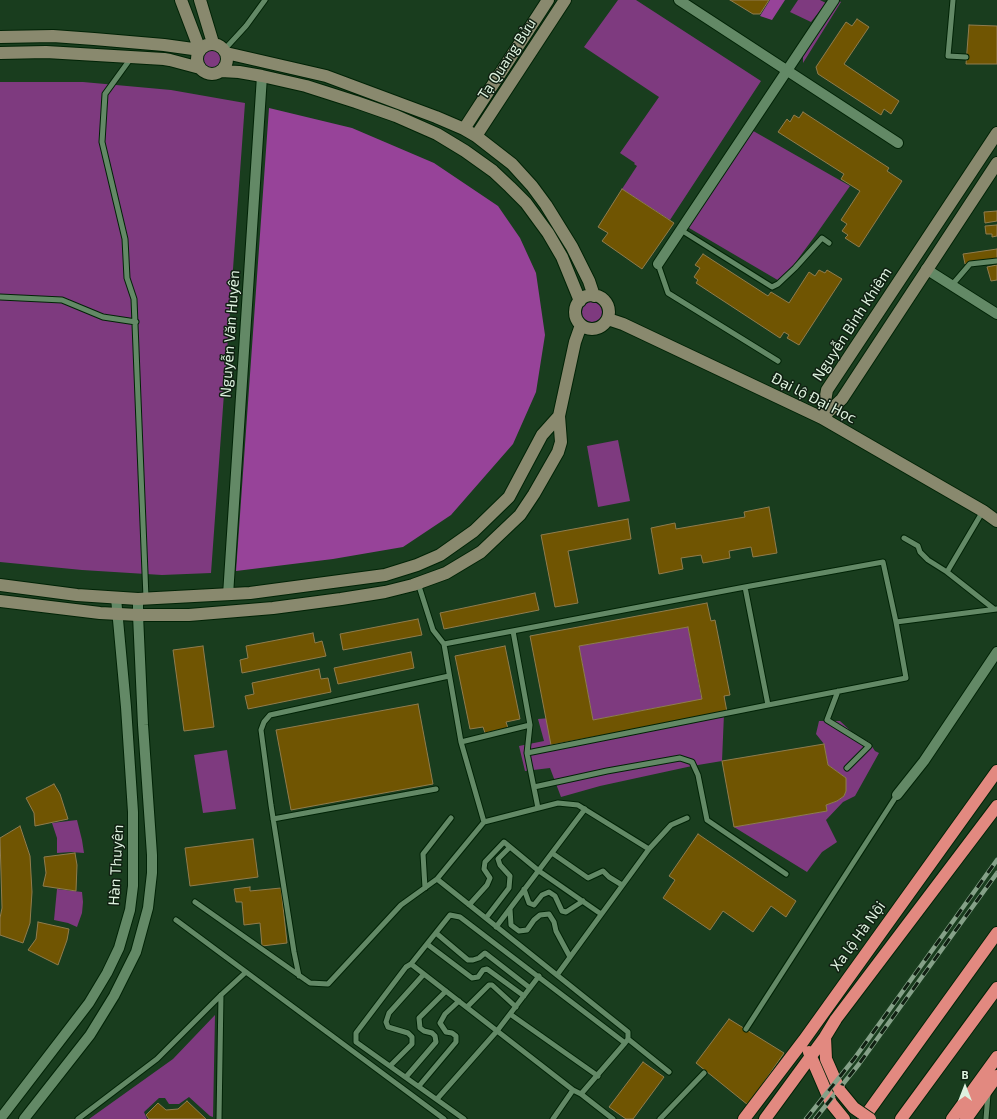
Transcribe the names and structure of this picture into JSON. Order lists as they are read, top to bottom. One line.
{"streets":{"highway":["Xa lộ Hà Nội"],"street":["Tạ Quang Bửu","Nguyễn Bỉnh Khiêm","Nguyễn Văn Huyên","Đại lộ Đại Học","Hàn Thuyên"]},"crossings":[["Nguyễn Bỉnh Khiêm","Đại lộ Đại Học"]],"north":"top"}
